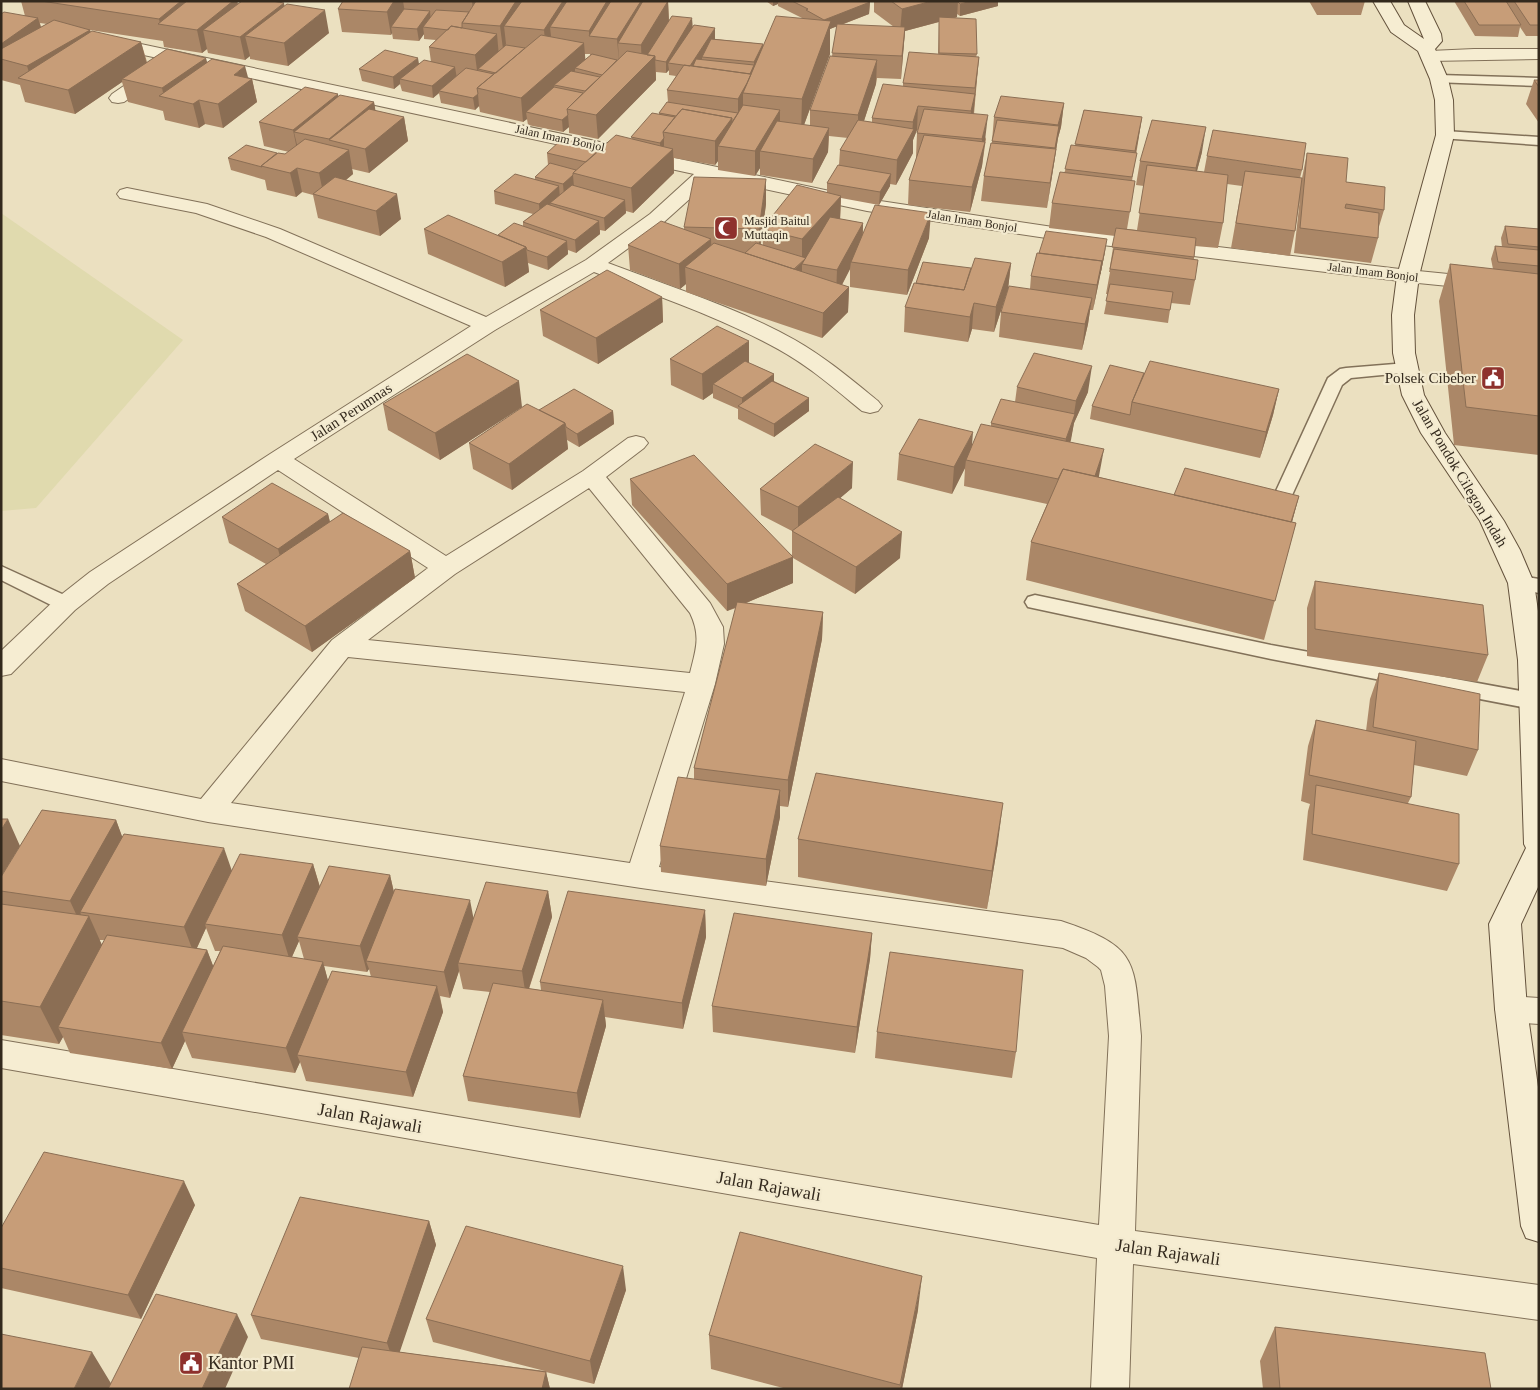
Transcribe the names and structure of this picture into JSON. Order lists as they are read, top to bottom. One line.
{"streets":{"street":["Jalan Imam Bonjol","Jalan Perumnas","Jalan Pondok Cilegon Indah","Jalan Rajawali"]},"crossings":[["Jalan Imam Bonjol","Jalan Perumnas"],["Jalan Imam Bonjol","Jalan Pondok Cilegon Indah"]],"places":{"mosque":["Masjid Baitul Muttaqin"],"public building":["Polsek Cibeber","Kantor PMI"]}}
